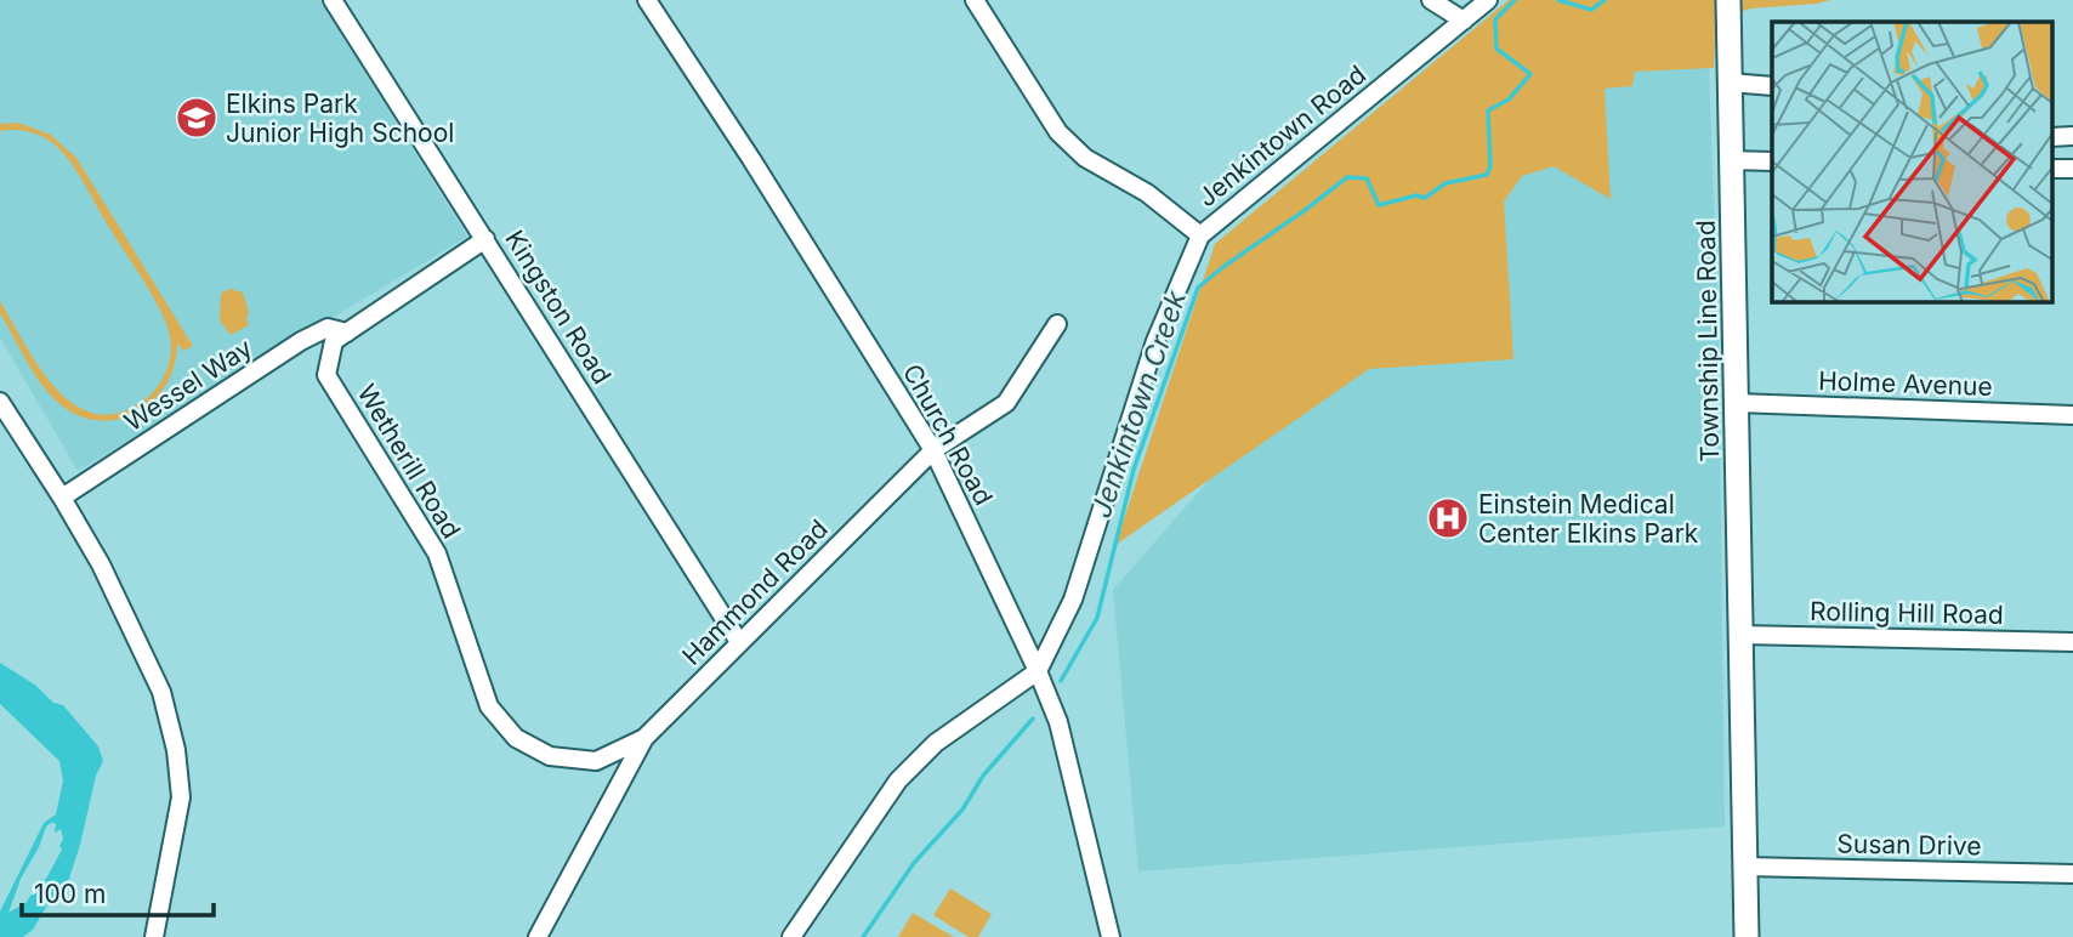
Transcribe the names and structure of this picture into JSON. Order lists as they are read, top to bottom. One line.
{"streets":{"main road":["Township Line Road"],"street":["Jenkintown Road","Kingston Road","Holme Avenue","Wessel Way","Church Road","Wetherill Road","Hammond Road","Rolling Hill Road","Susan Drive"]},"crossings":[["Jenkintown Road","Church Road"],["Kingston Road","Wetherill Road"],["Kingston Road","Hammond Road"],["Township Line Road","Holme Avenue"],["Township Line Road","Rolling Hill Road"],["Township Line Road","Susan Drive"],["Wessel Way","Wetherill Road"],["Church Road","Hammond Road"],["Wetherill Road","Hammond Road"]],"water":["Jenkintown Creek"],"places":{"school or university":["Elkins Park Junior High School"],"hospital":["Einstein Medical Center Elkins Park"]},"scale_bar":"100 m"}
